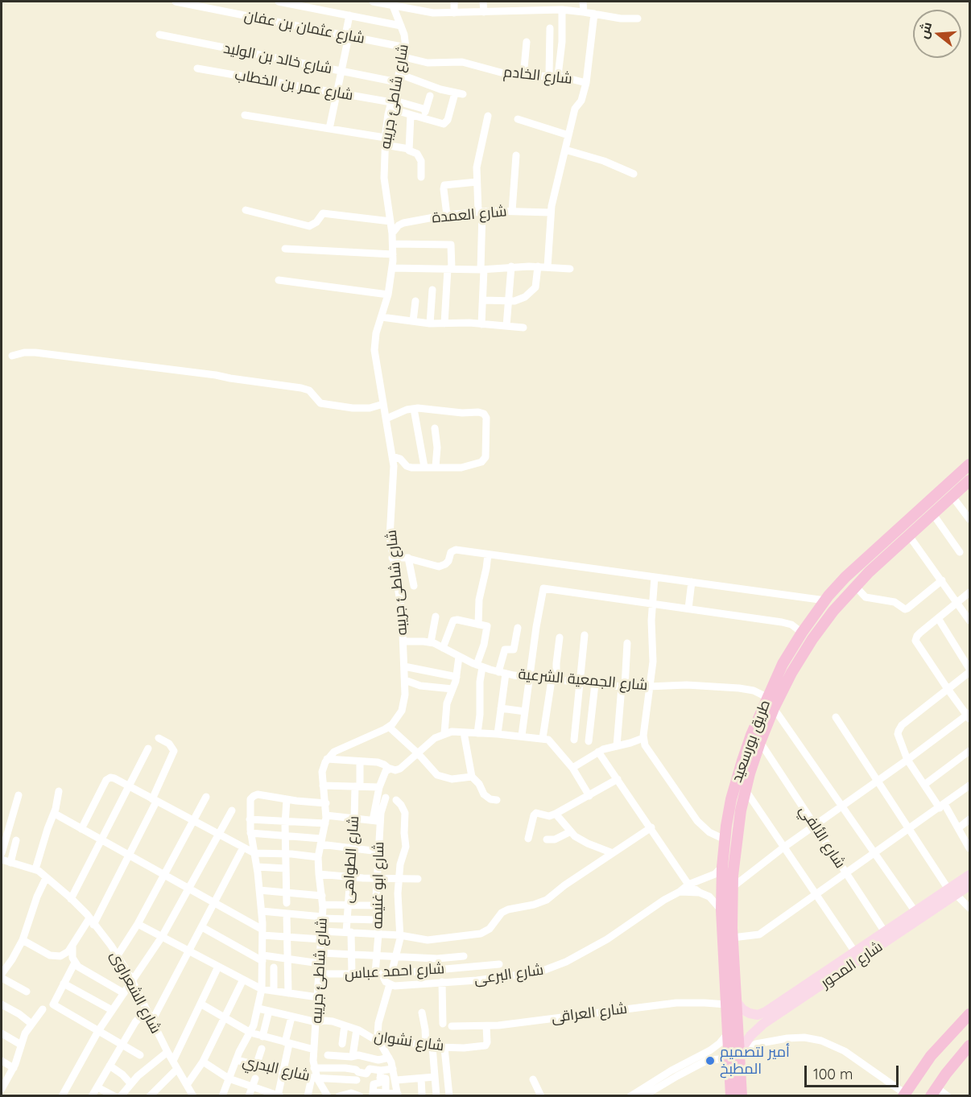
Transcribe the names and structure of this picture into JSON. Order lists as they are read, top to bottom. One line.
{"streets":{"highway":["طريق بورسعيد"],"main road":["شارع المحور"],"street":["شارع عثمان بن عفان","شارع خالد بن الوليد","شارع الخادم","شارع عمر بن الخطاب","شارع شاطئ جريبه","شارع العمدة","شارع الجمعية الشرعية","شارع الألفي","شارع الطواهى","شارع ابو غنيمه","شارع احمد عباس","شارع البرعى","شارع الشعراوى","شارع العراقى","شارع نشوان","شارع البدري"]},"crossings":[["شارع عثمان بن عفان","شارع شاطئ جريبه"],["شارع خالد بن الوليد","شارع شاطئ جريبه"],["شارع الخادم","شارع شاطئ جريبه"],["شارع عمر بن الخطاب","شارع شاطئ جريبه"],["شارع شاطئ جريبه","شارع العمدة"],["شارع شاطئ جريبه","شارع الجمعية الشرعية"],["شارع شاطئ جريبه","شارع احمد عباس"],["شارع شاطئ جريبه","شارع نشوان"],["شارع شاطئ جريبه","شارع البدري"],["شارع الجمعية الشرعية","طريق بورسعيد"],["طريق بورسعيد","شارع الألفي"],["طريق بورسعيد","شارع المحور"],["طريق بورسعيد","شارع البرعى"],["طريق بورسعيد","شارع العراقى"],["شارع الألفي","شارع المحور"],["شارع الطواهى","شارع احمد عباس"],["شارع ابو غنيمه","شارع احمد عباس"],["شارع المحور","شارع العراقى"],["شارع العراقى","شارع نشوان"]],"places":["أمير لتصميم المطبخ"],"scale_bar":"100 m","north":"left"}
